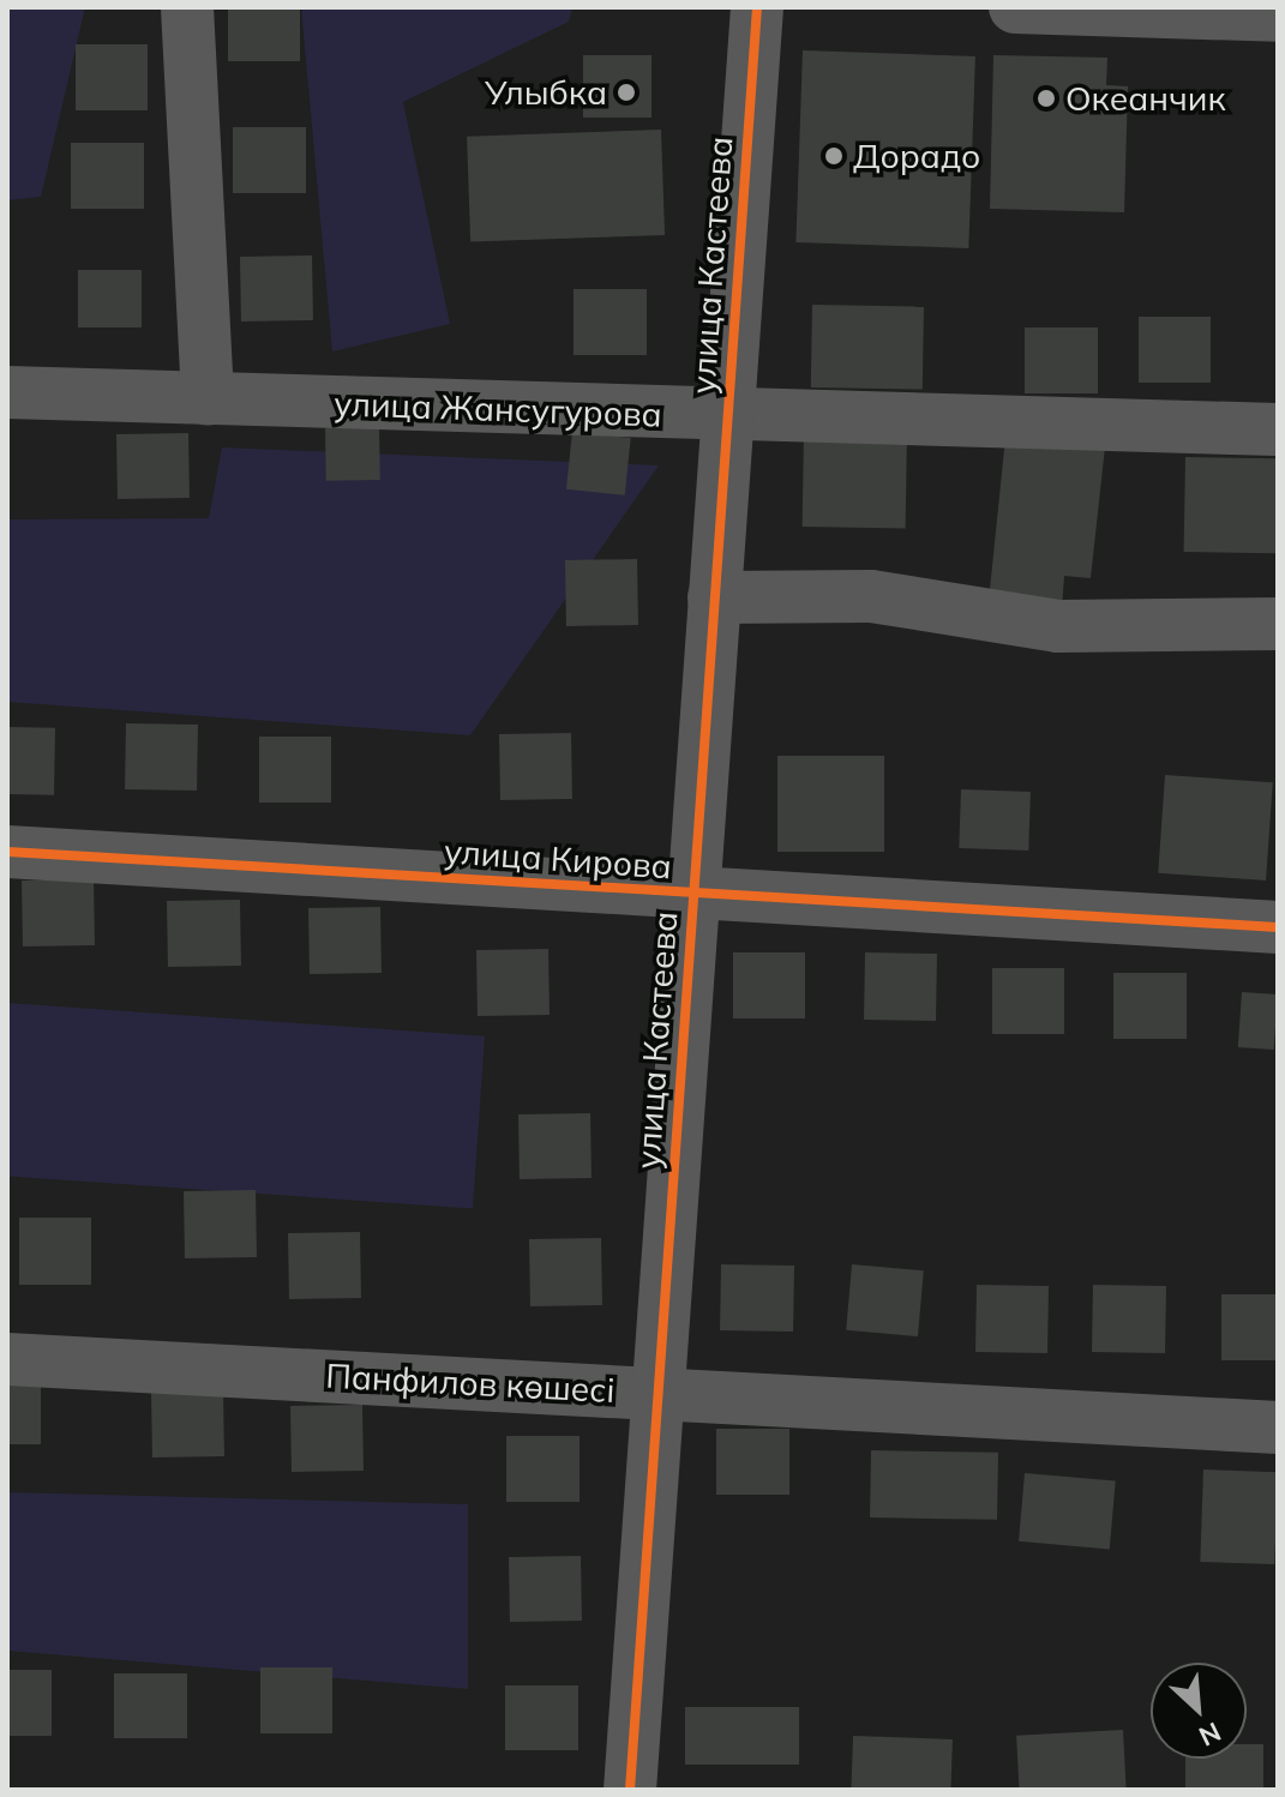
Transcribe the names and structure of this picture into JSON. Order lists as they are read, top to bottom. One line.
{"streets":{"street":["улица Кастеева","улица Жансугурова","улица Кирова","Панфилов көшесі"]},"crossings":[["улица Кастеева","улица Жансугурова"],["улица Кастеева","улица Кирова"],["улица Кастеева","Панфилов көшесі"]],"places":["Улыбка","Океанчик","Дорадо"],"north":"bottom right"}
